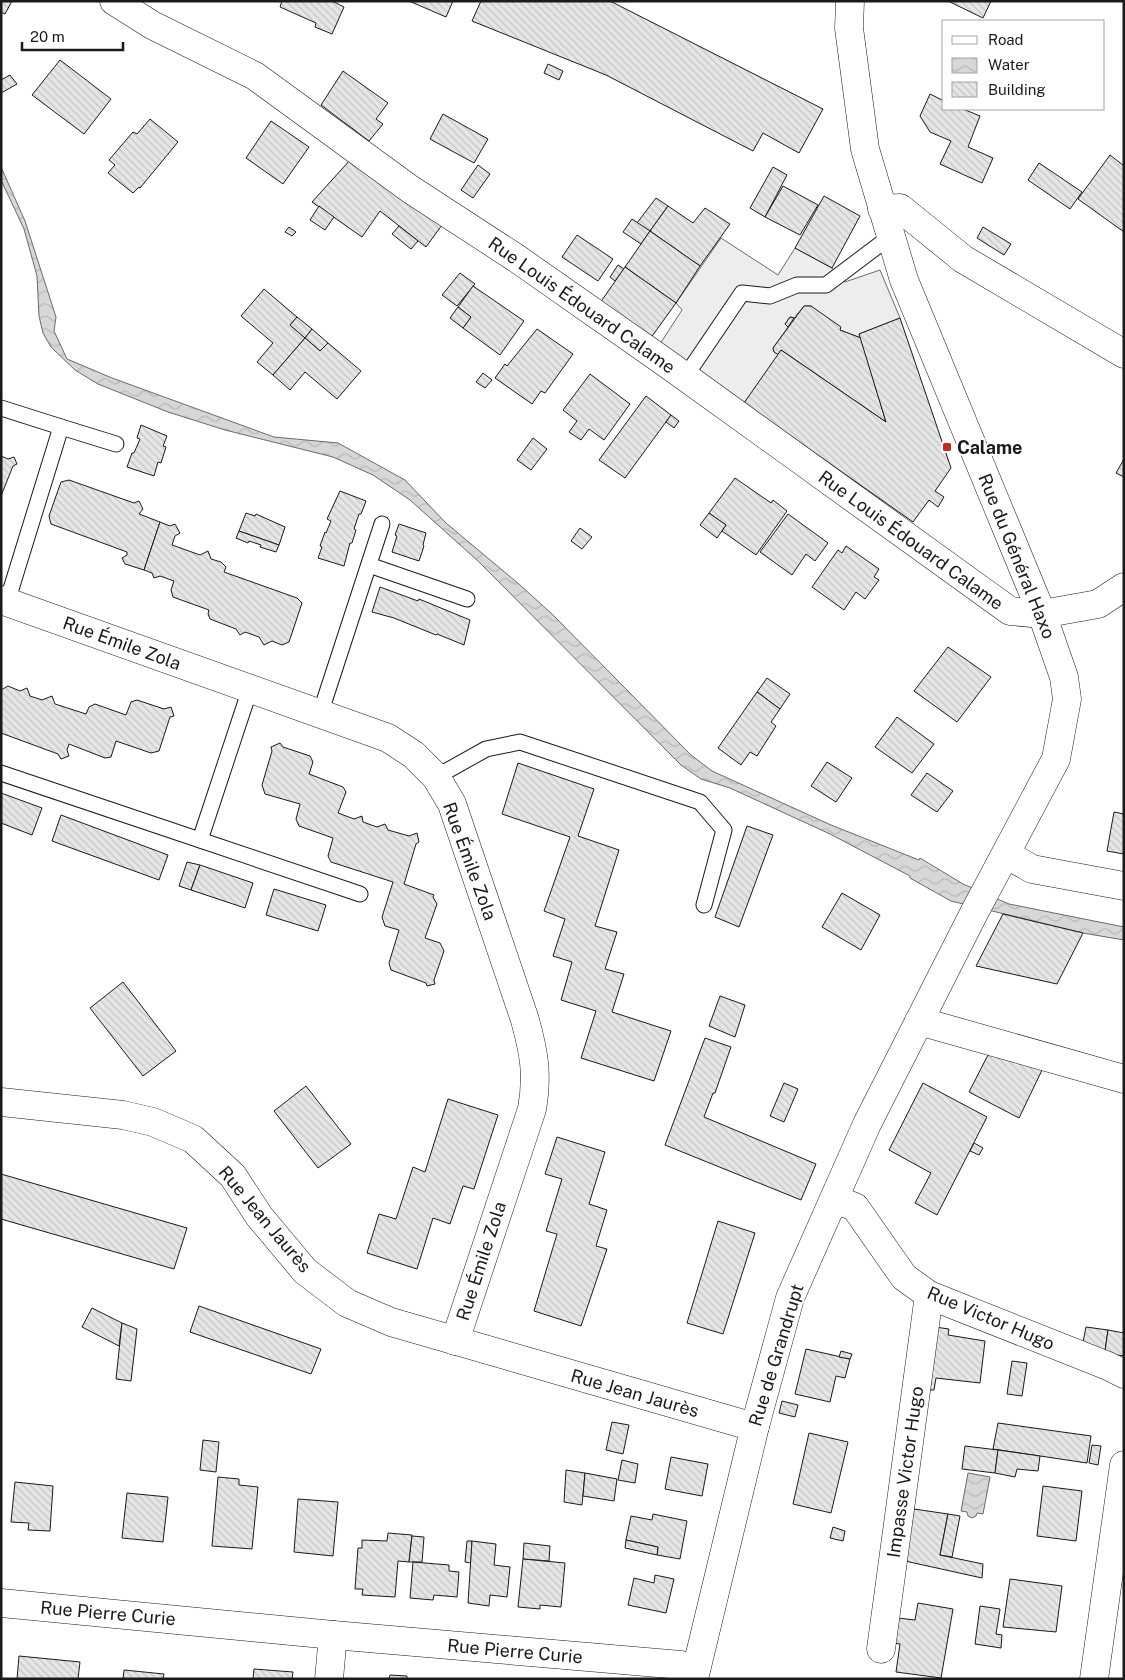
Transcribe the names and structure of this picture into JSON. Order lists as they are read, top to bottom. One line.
{"streets":{"street":["Rue Louis Édouard Calame","Rue du Général Haxo","Rue Émile Zola","Rue Jean Jaurès","Rue Victor Hugo","Rue de Grandrupt","Impasse Victor Hugo","Rue Pierre Curie"]},"crossings":[["Rue Louis Édouard Calame","Rue du Général Haxo"],["Rue du Général Haxo","Rue de Grandrupt"],["Rue Émile Zola","Rue Jean Jaurès"],["Rue Jean Jaurès","Rue de Grandrupt"],["Rue Victor Hugo","Rue de Grandrupt"],["Rue Victor Hugo","Impasse Victor Hugo"],["Rue de Grandrupt","Rue Pierre Curie"]],"places":{"transit":["Calame"]},"legend":["Road","Water","Building"],"scale_bar":"20 m"}
